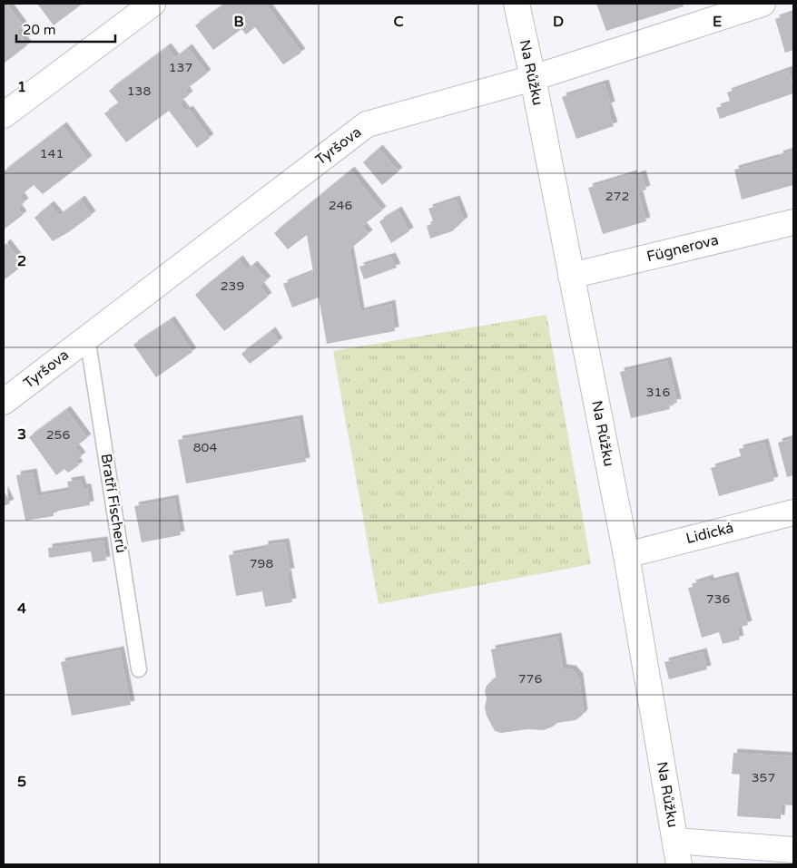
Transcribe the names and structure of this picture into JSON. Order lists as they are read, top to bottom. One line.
{"streets":{"street":["Na Růžku","Tyršova","Fügnerova","Lidická"],"lane":["Bratří Fischerů"]},"crossings":[["Na Růžku","Tyršova"],["Na Růžku","Fügnerova"],["Na Růžku","Lidická"],["Tyršova","Bratří Fischerů"]],"house_numbers":["137","138","141","272","246","239","316","256","804","798","736","776","357"],"scale_bar":"20 m","grid":{"columns":["B","C","D","E"],"rows":["1","2","3","4","5"]}}
